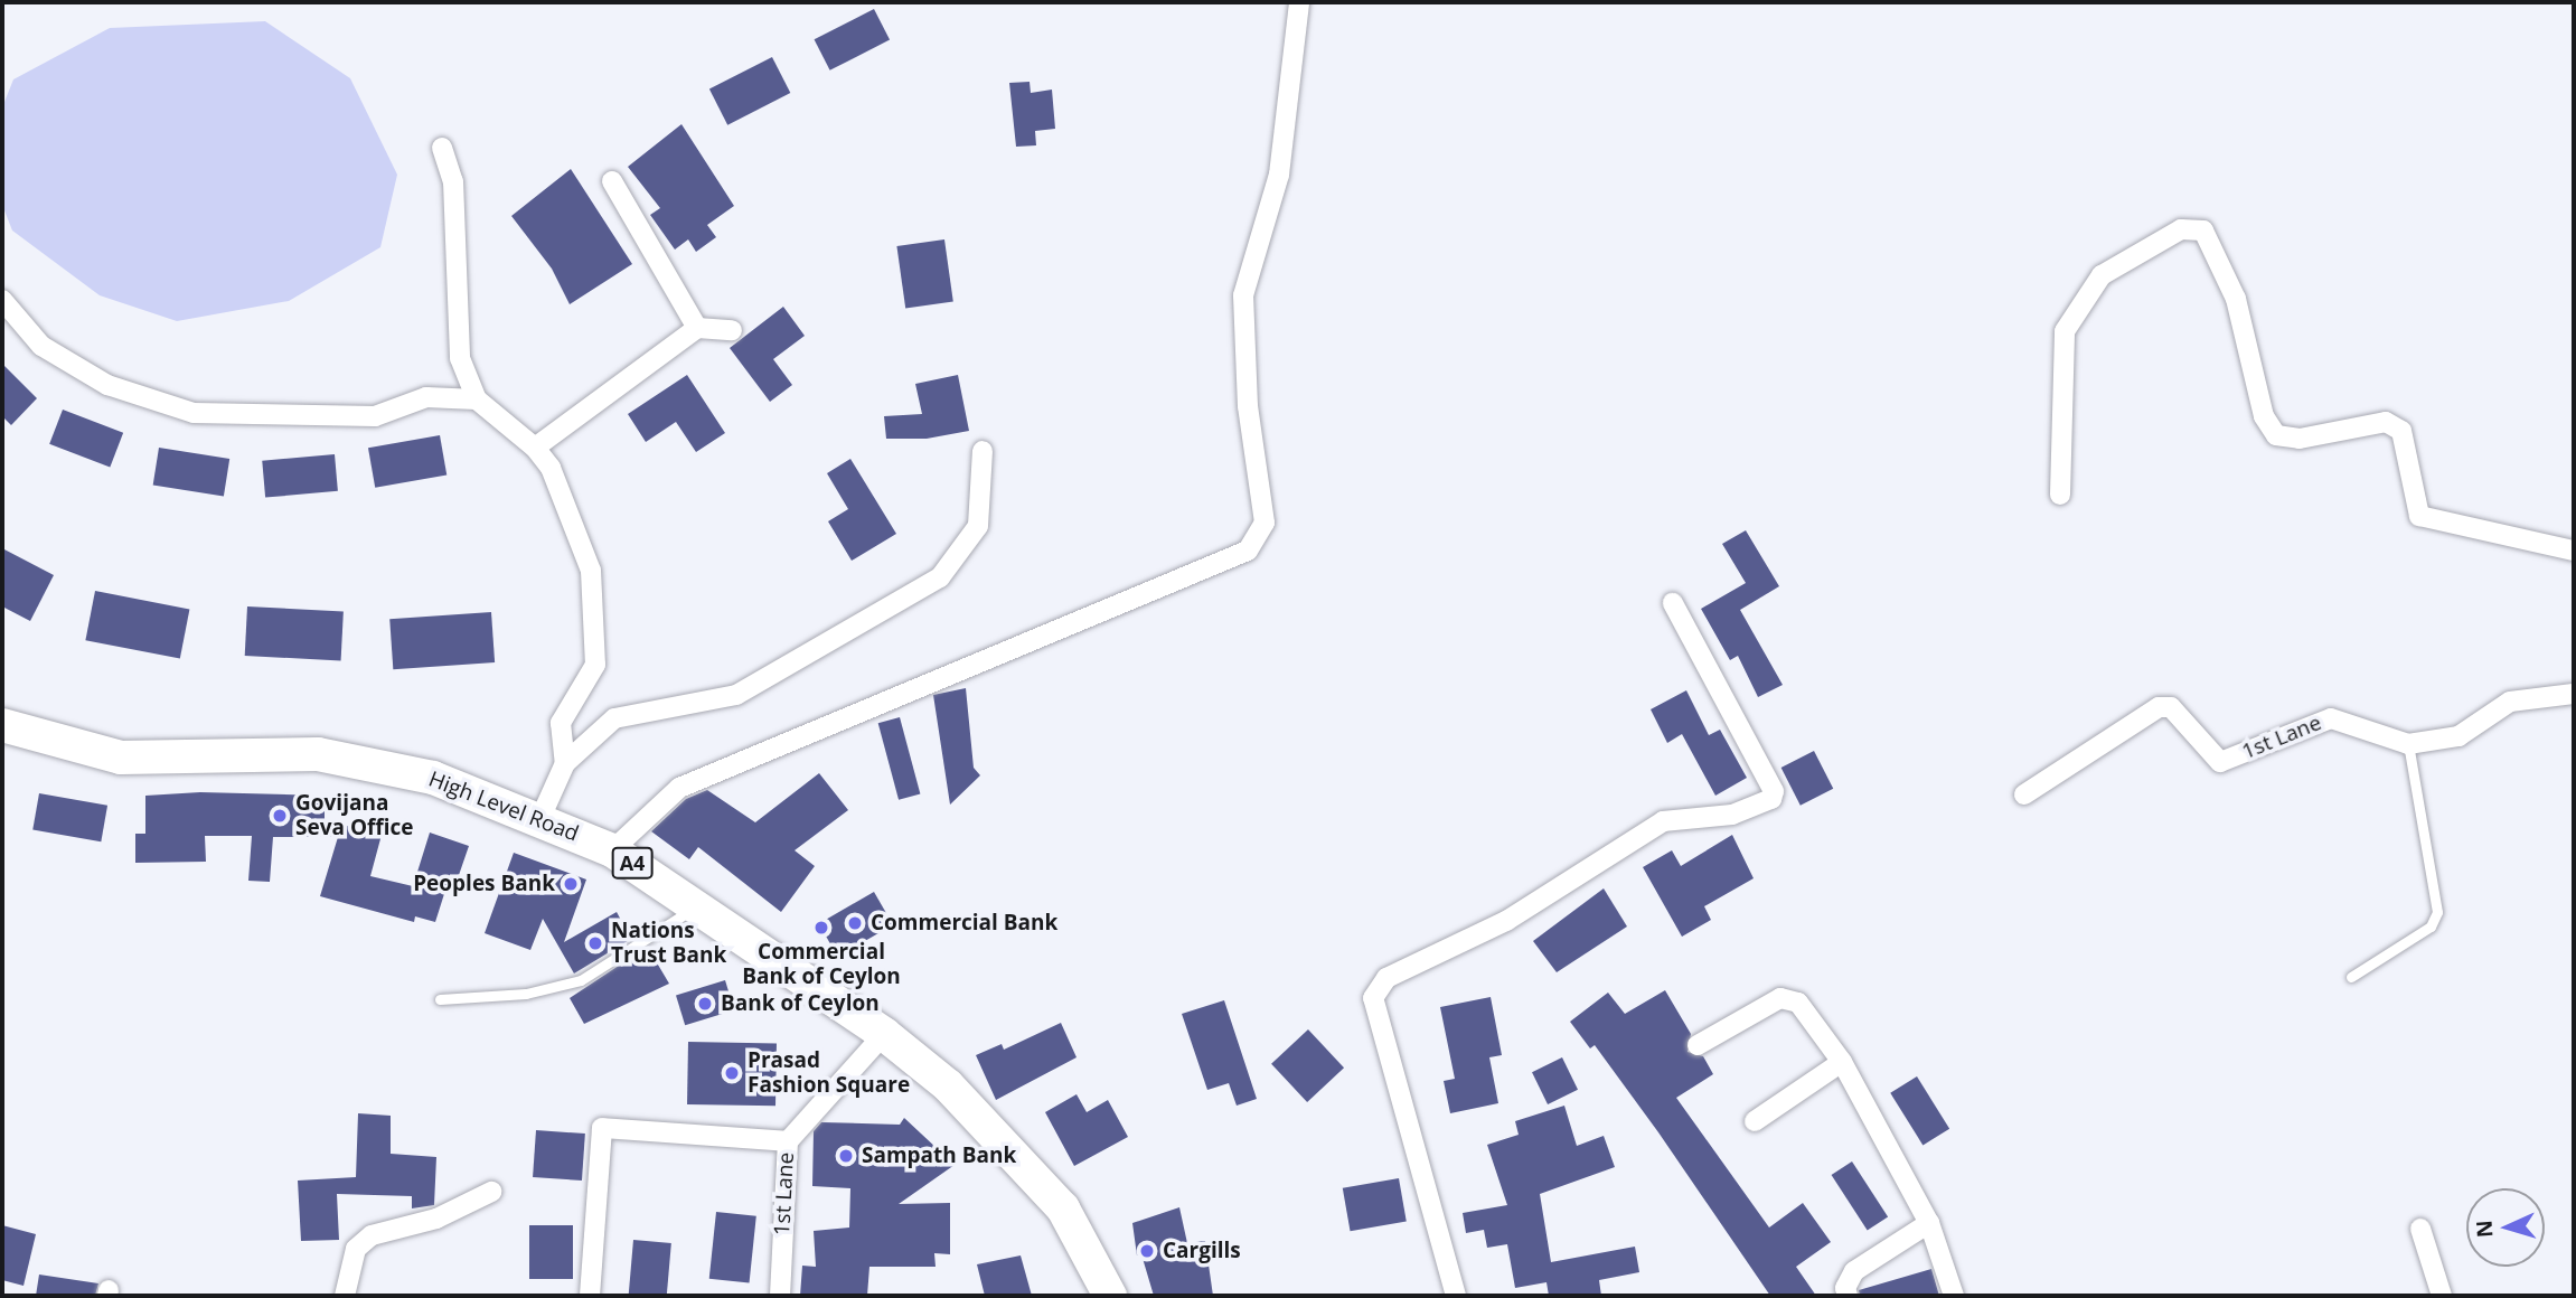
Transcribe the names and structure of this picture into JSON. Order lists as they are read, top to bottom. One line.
{"streets":{"highway":["High Level Road","A4"],"street":["1st Lane"]},"crossings":[["1st Lane","High Level Road"]],"places":["Govijana Seva Office","Peoples Bank","Commercial Bank","Commercial Bank of Ceylon","Nations Trust Bank","Bank of Ceylon","Prasad Fashion Square","Sampath Bank","Cargills"],"north":"left"}
